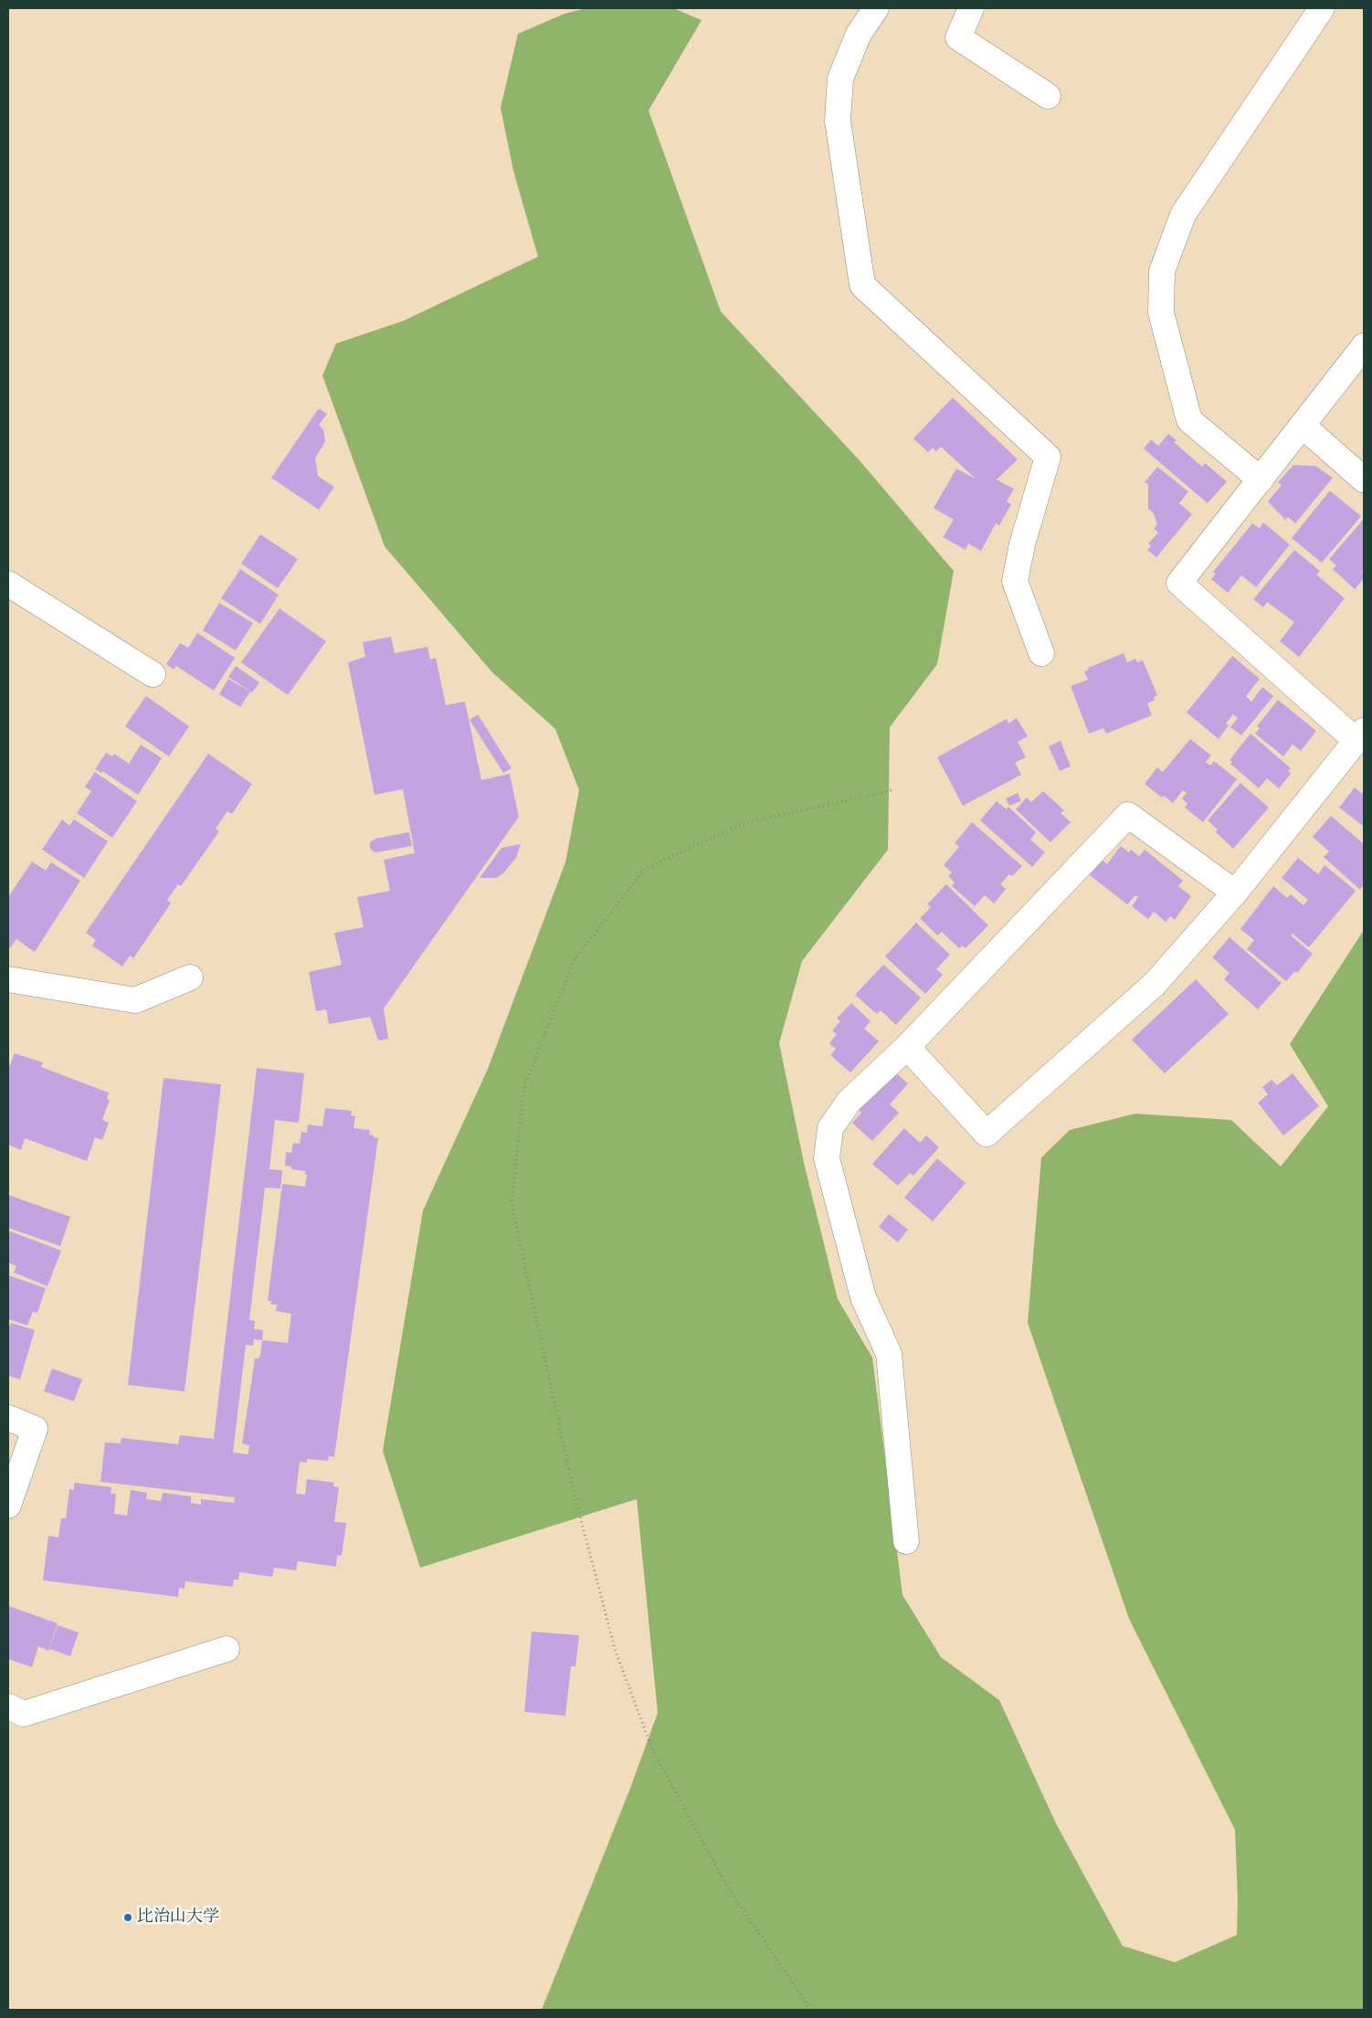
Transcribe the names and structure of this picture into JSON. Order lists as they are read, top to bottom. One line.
{"places":["比治山大学"]}
